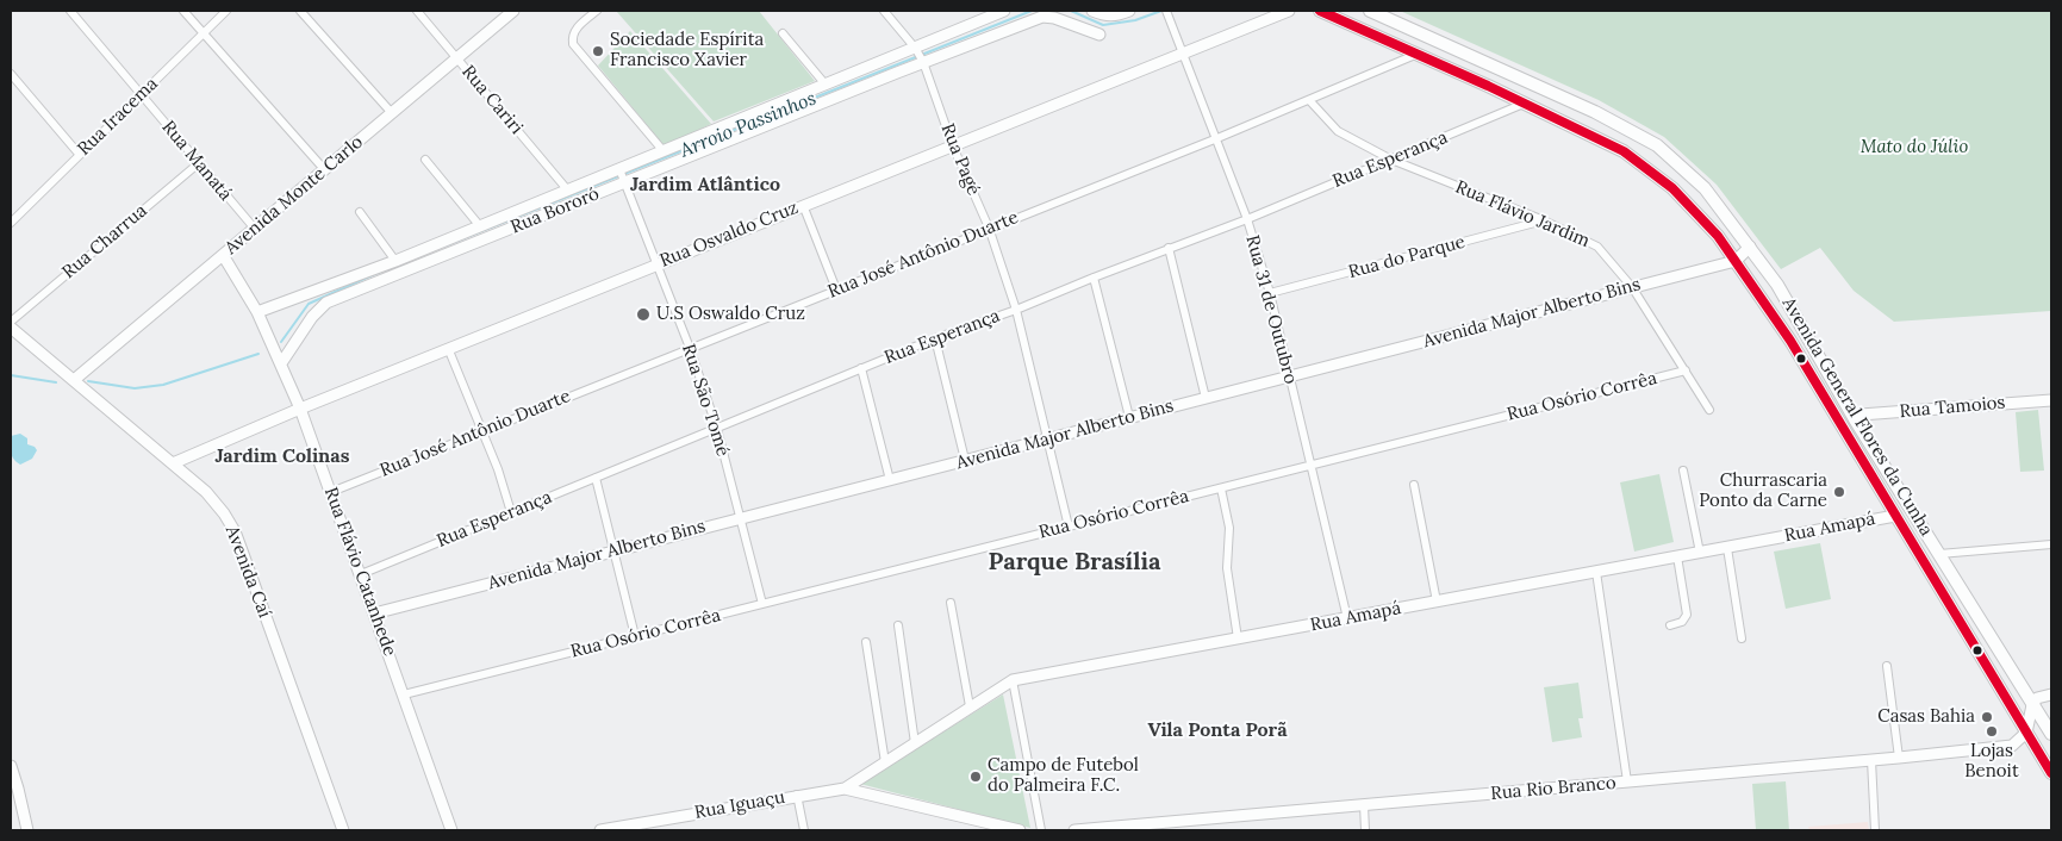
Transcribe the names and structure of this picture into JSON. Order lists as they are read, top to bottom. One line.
{"streets":{"main road":["Avenida General Flores da Cunha"],"street":["Rua Cariri","Rua Iracema","Rua Pagé","Rua Esperança","Rua Manatá","Avenida Monte Carlo","Rua Bororó","Rua Flávio Jardim","Rua Osvaldo Cruz","Rua Charrua","Rua José Antônio Duarte","Rua do Parque","Rua 31 de Outubro","Avenida Major Alberto Bins","Rua Osório Corrêa","Rua São Tomé","Rua Tamoios","Rua Amapá","Avenida Caí","Rua Flávio Catanhede","Rua Rio Branco","Rua Iguaçu"]},"crossings":[["Rua Cariri","Avenida Monte Carlo"],["Rua Iracema","Rua Manatá"],["Rua Pagé","Rua Esperança"],["Rua Pagé","Rua Bororó"],["Rua Pagé","Rua Osvaldo Cruz"],["Rua Pagé","Rua José Antônio Duarte"],["Rua Pagé","Avenida Major Alberto Bins"],["Rua Pagé","Rua Osório Corrêa"],["Rua Esperança","Rua Flávio Jardim"],["Rua Esperança","Rua 31 de Outubro"],["Rua Esperança","Rua São Tomé"],["Rua Esperança","Avenida General Flores da Cunha"],["Rua Esperança","Rua Flávio Catanhede"],["Rua Manatá","Avenida Monte Carlo"],["Rua Manatá","Rua Charrua"],["Avenida Monte Carlo","Avenida Caí"],["Avenida Monte Carlo","Rua Flávio Catanhede"],["Rua Bororó","Rua São Tomé"],["Rua Bororó","Rua Flávio Catanhede"],["Rua Flávio Jardim","Rua José Antônio Duarte"],["Rua Flávio Jardim","Rua do Parque"],["Rua Flávio Jardim","Avenida Major Alberto Bins"],["Rua Flávio Jardim","Rua Osório Corrêa"],["Rua Osvaldo Cruz","Rua 31 de Outubro"],["Rua Osvaldo Cruz","Rua São Tomé"],["Rua Osvaldo Cruz","Avenida Caí"],["Rua Osvaldo Cruz","Rua Flávio Catanhede"],["Rua José Antônio Duarte","Rua 31 de Outubro"],["Rua José Antônio Duarte","Rua São Tomé"],["Rua José Antônio Duarte","Avenida General Flores da Cunha"],["Rua José Antônio Duarte","Rua Flávio Catanhede"],["Rua do Parque","Rua 31 de Outubro"],["Rua 31 de Outubro","Avenida Major Alberto Bins"],["Rua 31 de Outubro","Rua Osório Corrêa"],["Rua 31 de Outubro","Rua Amapá"],["Avenida Major Alberto Bins","Rua São Tomé"],["Avenida Major Alberto Bins","Avenida General Flores da Cunha"],["Avenida Major Alberto Bins","Rua Flávio Catanhede"],["Rua Osório Corrêa","Rua São Tomé"],["Rua Osório Corrêa","Rua Flávio Catanhede"],["Rua Tamoios","Avenida General Flores da Cunha"],["Avenida General Flores da Cunha","Rua Amapá"],["Avenida General Flores da Cunha","Rua Rio Branco"],["Rua Amapá","Rua Iguaçu"]],"districts":["Jardim Atlântico","Jardim Colinas","Parque Brasília","Vila Ponta Porã"],"water":["Arroio Passinhos"],"parks":["Mato do Júlio"],"places":["Sociedade Espírita Francisco Xavier","U.S Oswaldo Cruz","Churrascaria Ponto da Carne","Casas Bahia","Lojas Benoit","Campo de Futebol do Palmeira F.C."]}
